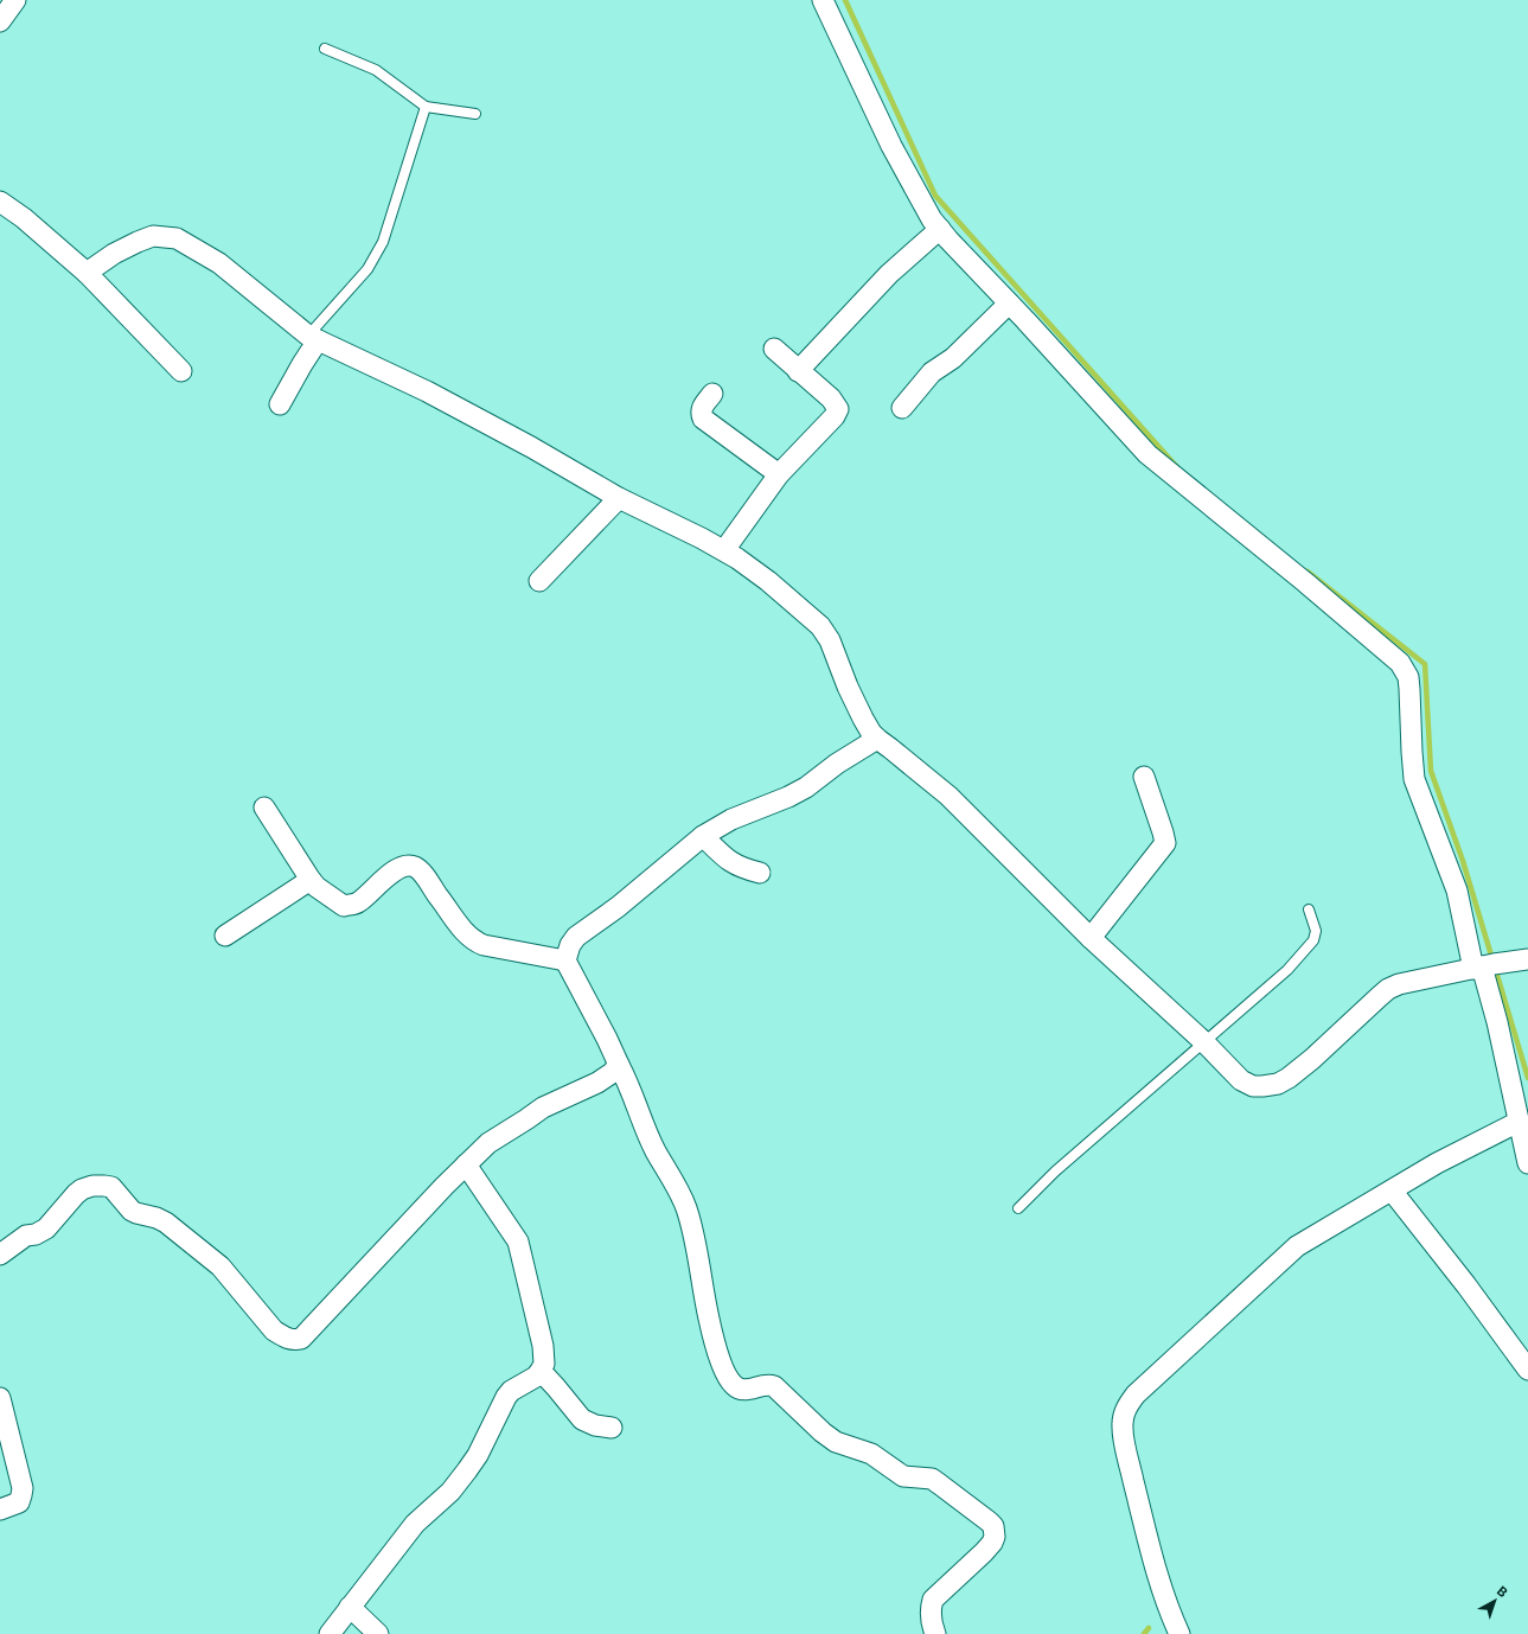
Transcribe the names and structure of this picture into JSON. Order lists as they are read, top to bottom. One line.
{"north":"top right"}
